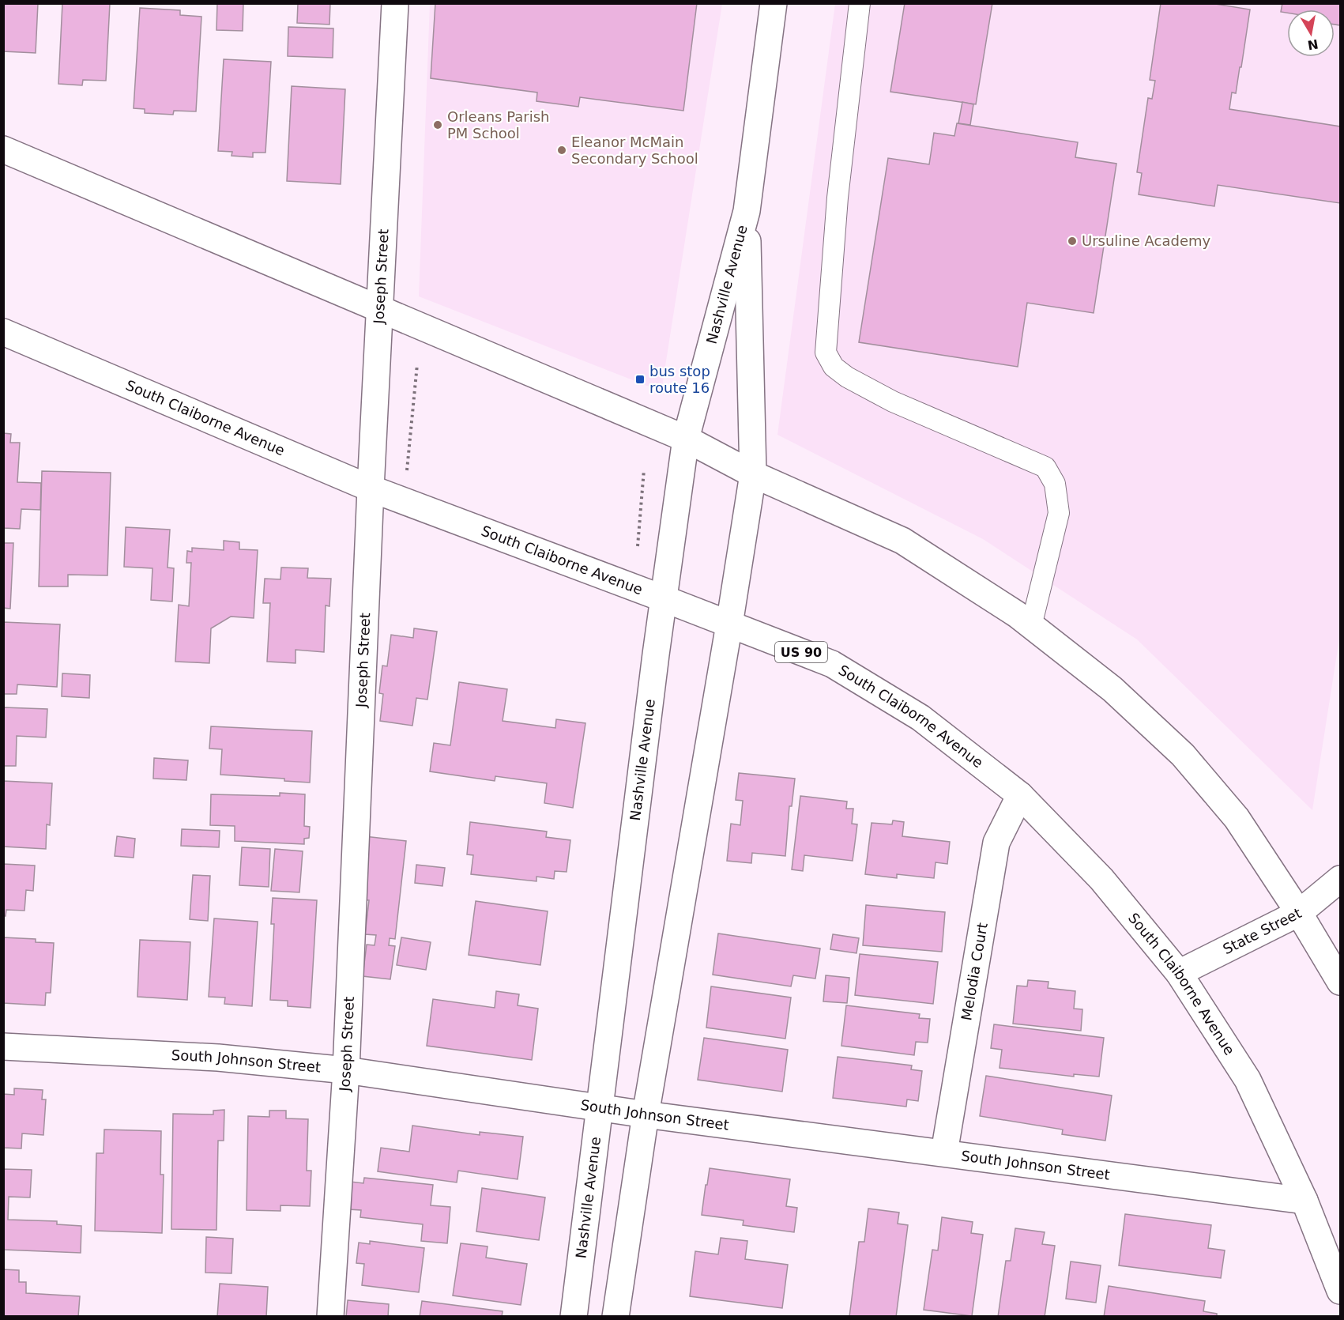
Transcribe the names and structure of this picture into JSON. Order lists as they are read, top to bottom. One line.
{"streets":{"street":["Joseph Street","Nashville Avenue","South Claiborne Avenue","US 90","State Street","Melodia Court","South Johnson Street"]},"crossings":[["Joseph Street","South Claiborne Avenue"],["Joseph Street","South Johnson Street"],["Nashville Avenue","South Claiborne Avenue"],["Nashville Avenue","South Johnson Street"],["South Claiborne Avenue","State Street"],["South Claiborne Avenue","Melodia Court"],["South Claiborne Avenue","South Johnson Street"],["Melodia Court","South Johnson Street"]],"places":{"other":["Orleans Parish PM School","Eleanor McMain Secondary School","Ursuline Academy"],"transit":["bus stop route 16"]},"north":"bottom"}
